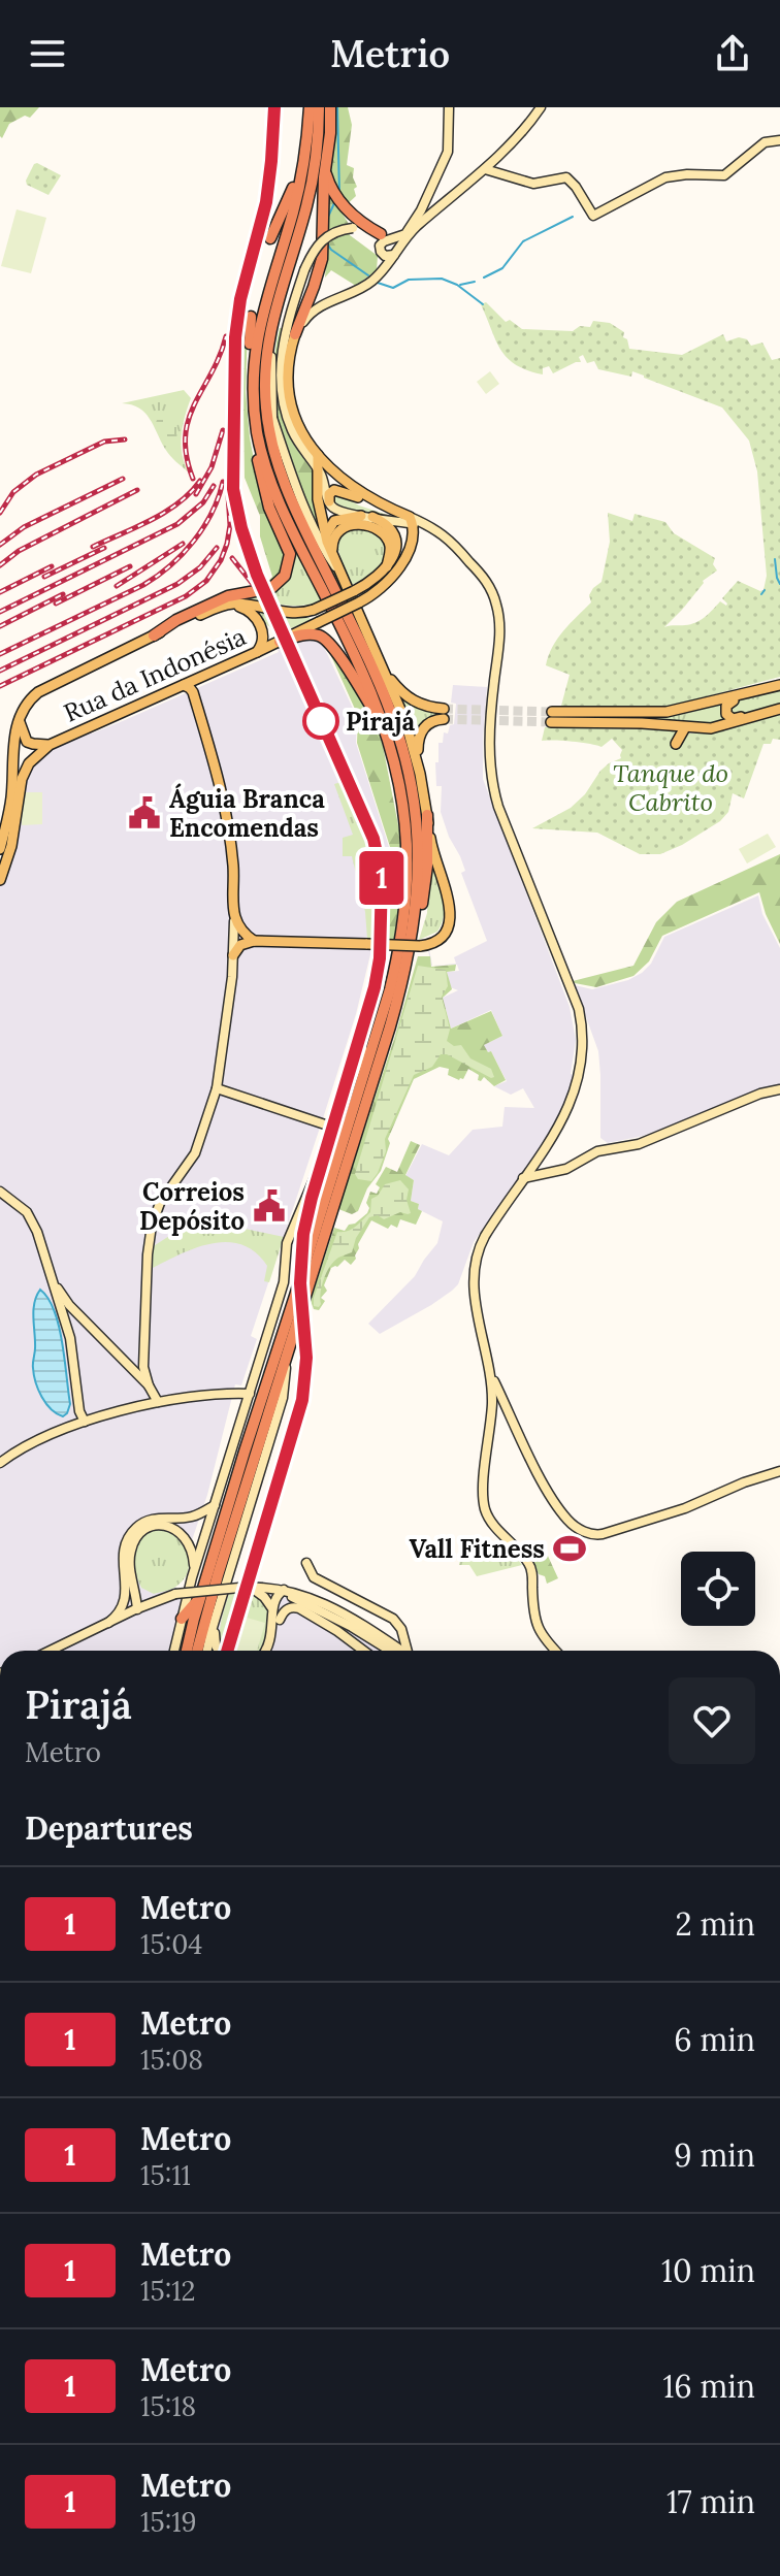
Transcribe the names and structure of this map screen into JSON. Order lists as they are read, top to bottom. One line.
{"streets":{"main road":["Rua da Indonésia"]},"parks":["Tanque do Cabrito"],"places":{"other":["Pirajá"],"public building":["Águia Branca Encomendas","Correios Depósito"],"sports":["Vall Fitness"]},"lines":["metro line 1"],"page":{"header":"Metrio","on_map":"1","heading":[["Pirajá","Metro"],"Departures"],"list":[{"mark":"1","name":"Metro","note":"15:04","value":"2 min"},{"mark":"1","name":"Metro","note":"15:08","value":"6 min"},{"mark":"1","name":"Metro","note":"15:11","value":"9 min"},{"mark":"1","name":"Metro","note":"15:12","value":"10 min"},{"mark":"1","name":"Metro","note":"15:18","value":"16 min"},{"mark":"1","name":"Metro","note":"15:19","value":"17 min"}]}}
